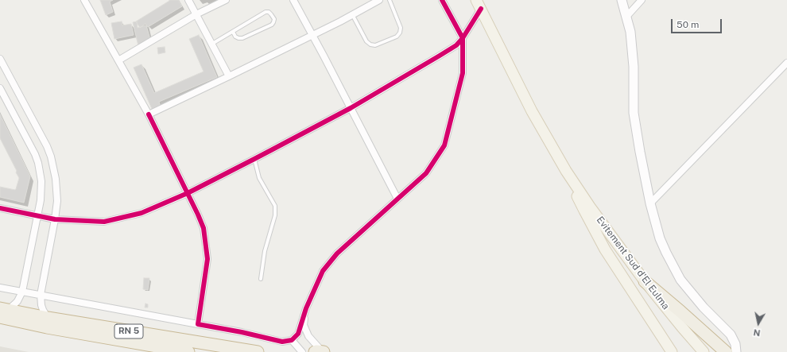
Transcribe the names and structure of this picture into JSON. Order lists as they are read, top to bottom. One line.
{"streets":{"highway":["RN 5"],"main road":["Evitement Sud d'El Eulma"]},"scale_bar":"50 m","north":"bottom"}
